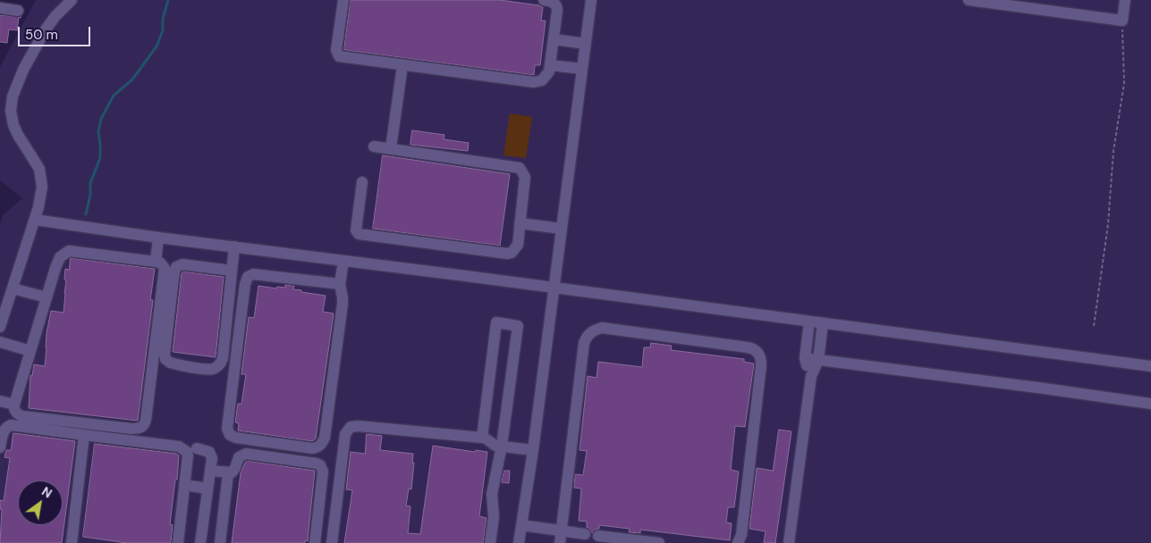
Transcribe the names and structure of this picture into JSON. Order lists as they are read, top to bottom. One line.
{"scale_bar":"50 m","north":"top right"}
